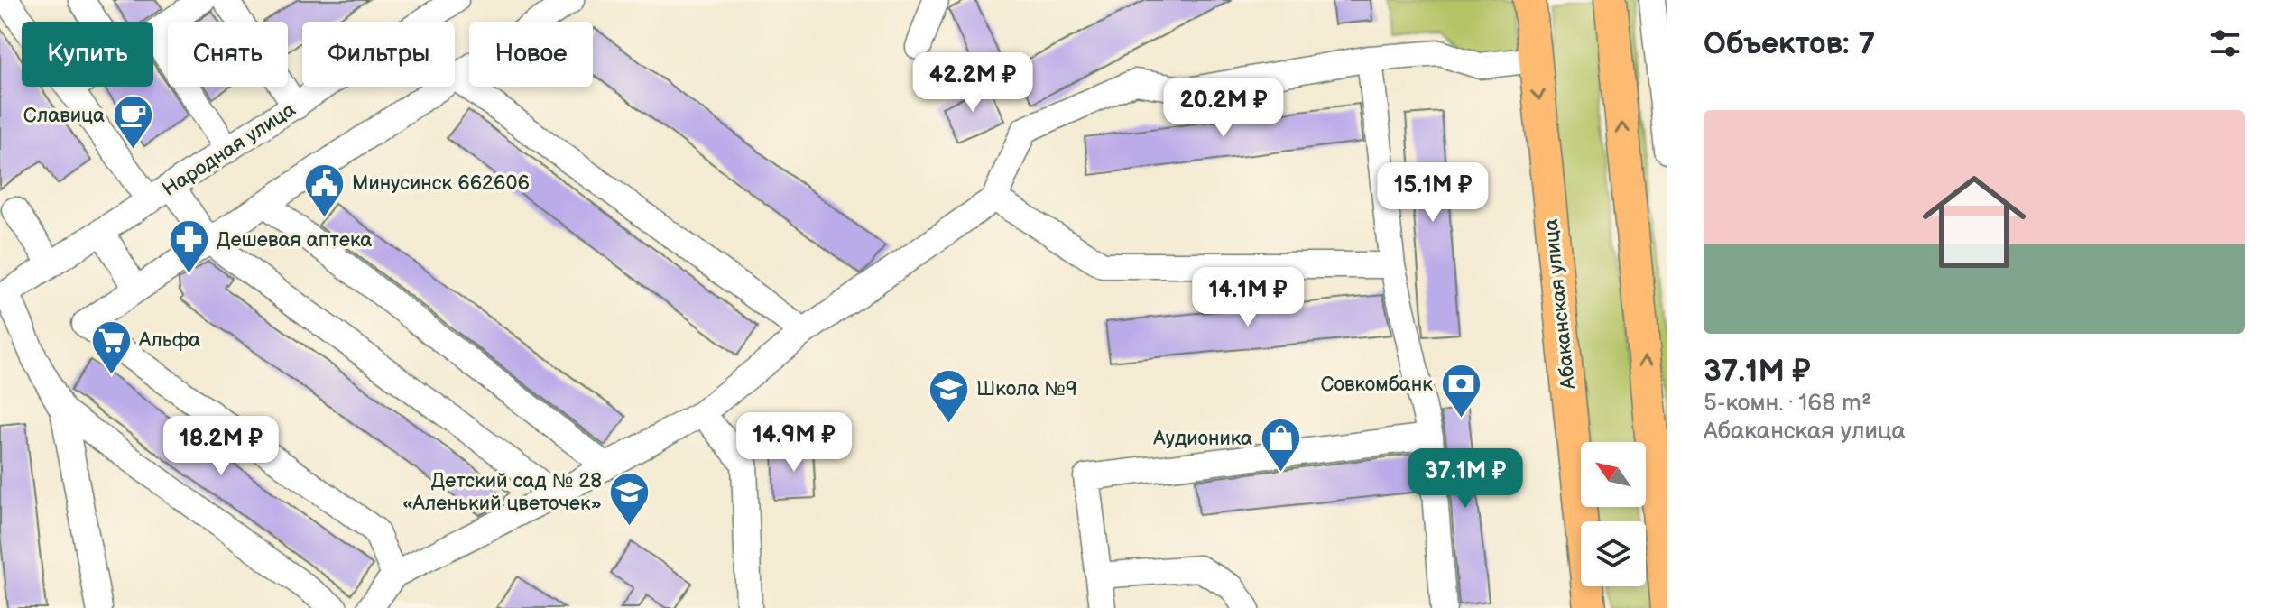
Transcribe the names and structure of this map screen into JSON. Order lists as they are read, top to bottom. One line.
{"streets":{"main road":["Абаканская улица"],"street":["Народная улица"]},"places":{"cafe":["Славица"],"public building":["Минусинск 662606"],"pharmacy":["Дешевая аптека"],"supermarket":["Альфа"],"bank":["Совкомбанк"],"school or university":["Школа №9","Детский сад № 28 «Аленький цветочек»"],"shop":["Аудионика"]},"north":"top left","page":{"heading":"Объектов: 7","chip":["Купить","Снять","Фильтры","Новое"],"price":["42.2M ₽","20.2M ₽","15.1M ₽","14.1M ₽","14.9M ₽","18.2M ₽","37.1M ₽"],"list":[{"name":"37.1M ₽","note":"5-комн. · 168 m² · Абаканская улица"}]}}
